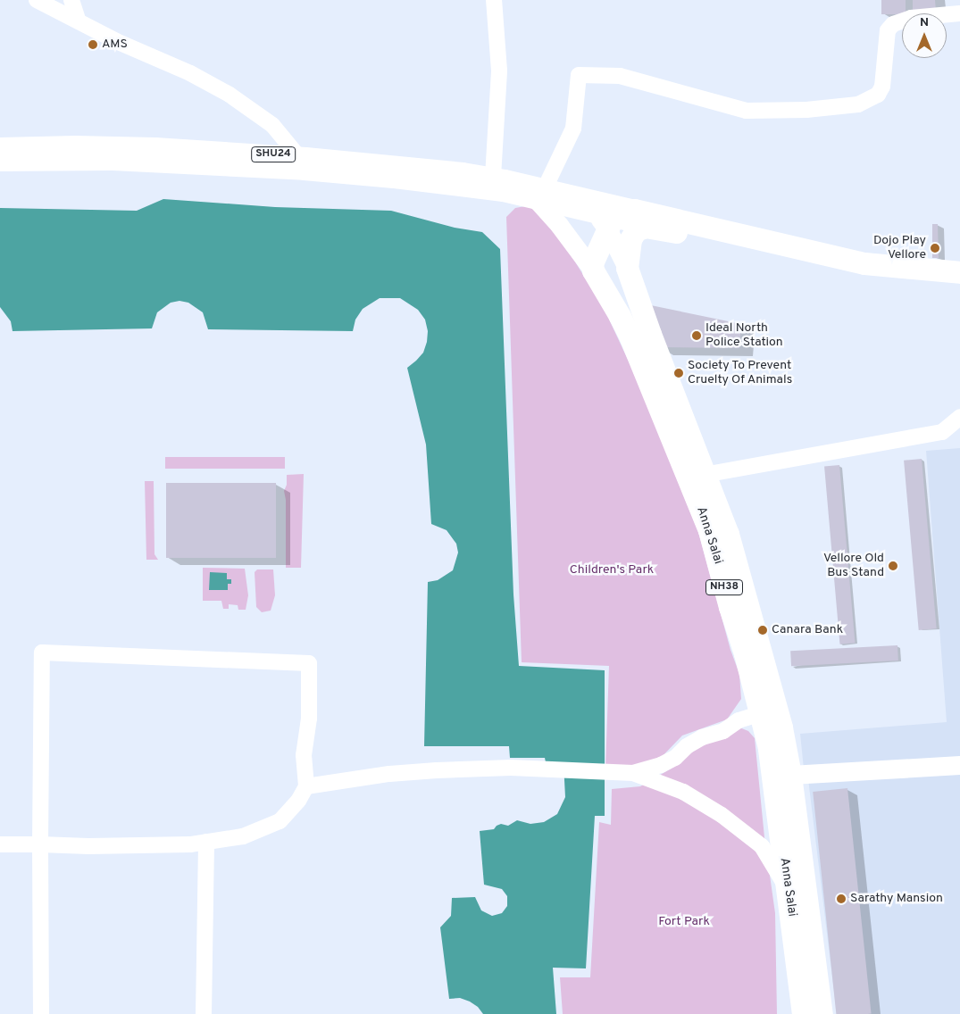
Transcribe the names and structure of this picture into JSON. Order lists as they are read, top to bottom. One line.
{"streets":{"highway":["Anna Salai","NH38"],"main road":["SHU24"]},"crossings":[["SHU24","Anna Salai"],["SHU24","NH38"],["Anna Salai","NH38"]],"parks":["Children's Park","Fort Park"],"places":["AMS","Dojo Play Vellore","Ideal North Police Station","Society To Prevent Cruelty Of Animals","Vellore Old Bus Stand","Canara Bank","Sarathy Mansion"],"north":"top"}
